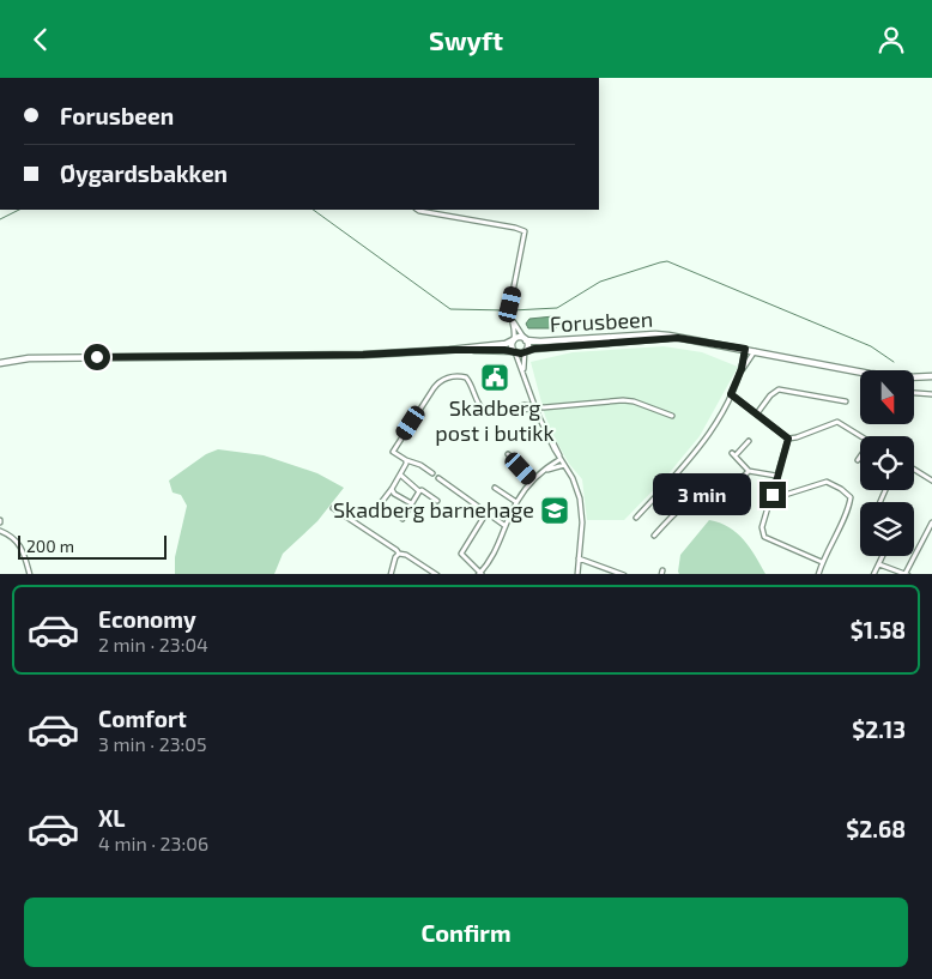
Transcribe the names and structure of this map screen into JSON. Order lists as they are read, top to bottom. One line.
{"streets":{"main road":["Forusbeen"]},"places":{"public building":["Skadberg post i butikk"],"school or university":["Skadberg barnehage"]},"scale_bar":"200 m","north":"bottom","page":{"header":"Swyft","banner":["Forusbeen","Øygardsbakken"],"bubble":"3 min","scale":"200 m","list":[{"name":"Economy","note":"2 min · 23:04","value":"$1.58"},{"name":"Comfort","note":"3 min · 23:05","value":"$2.13"},{"name":"XL","note":"4 min · 23:06","value":"$2.68"}],"buttons":"Confirm"}}
